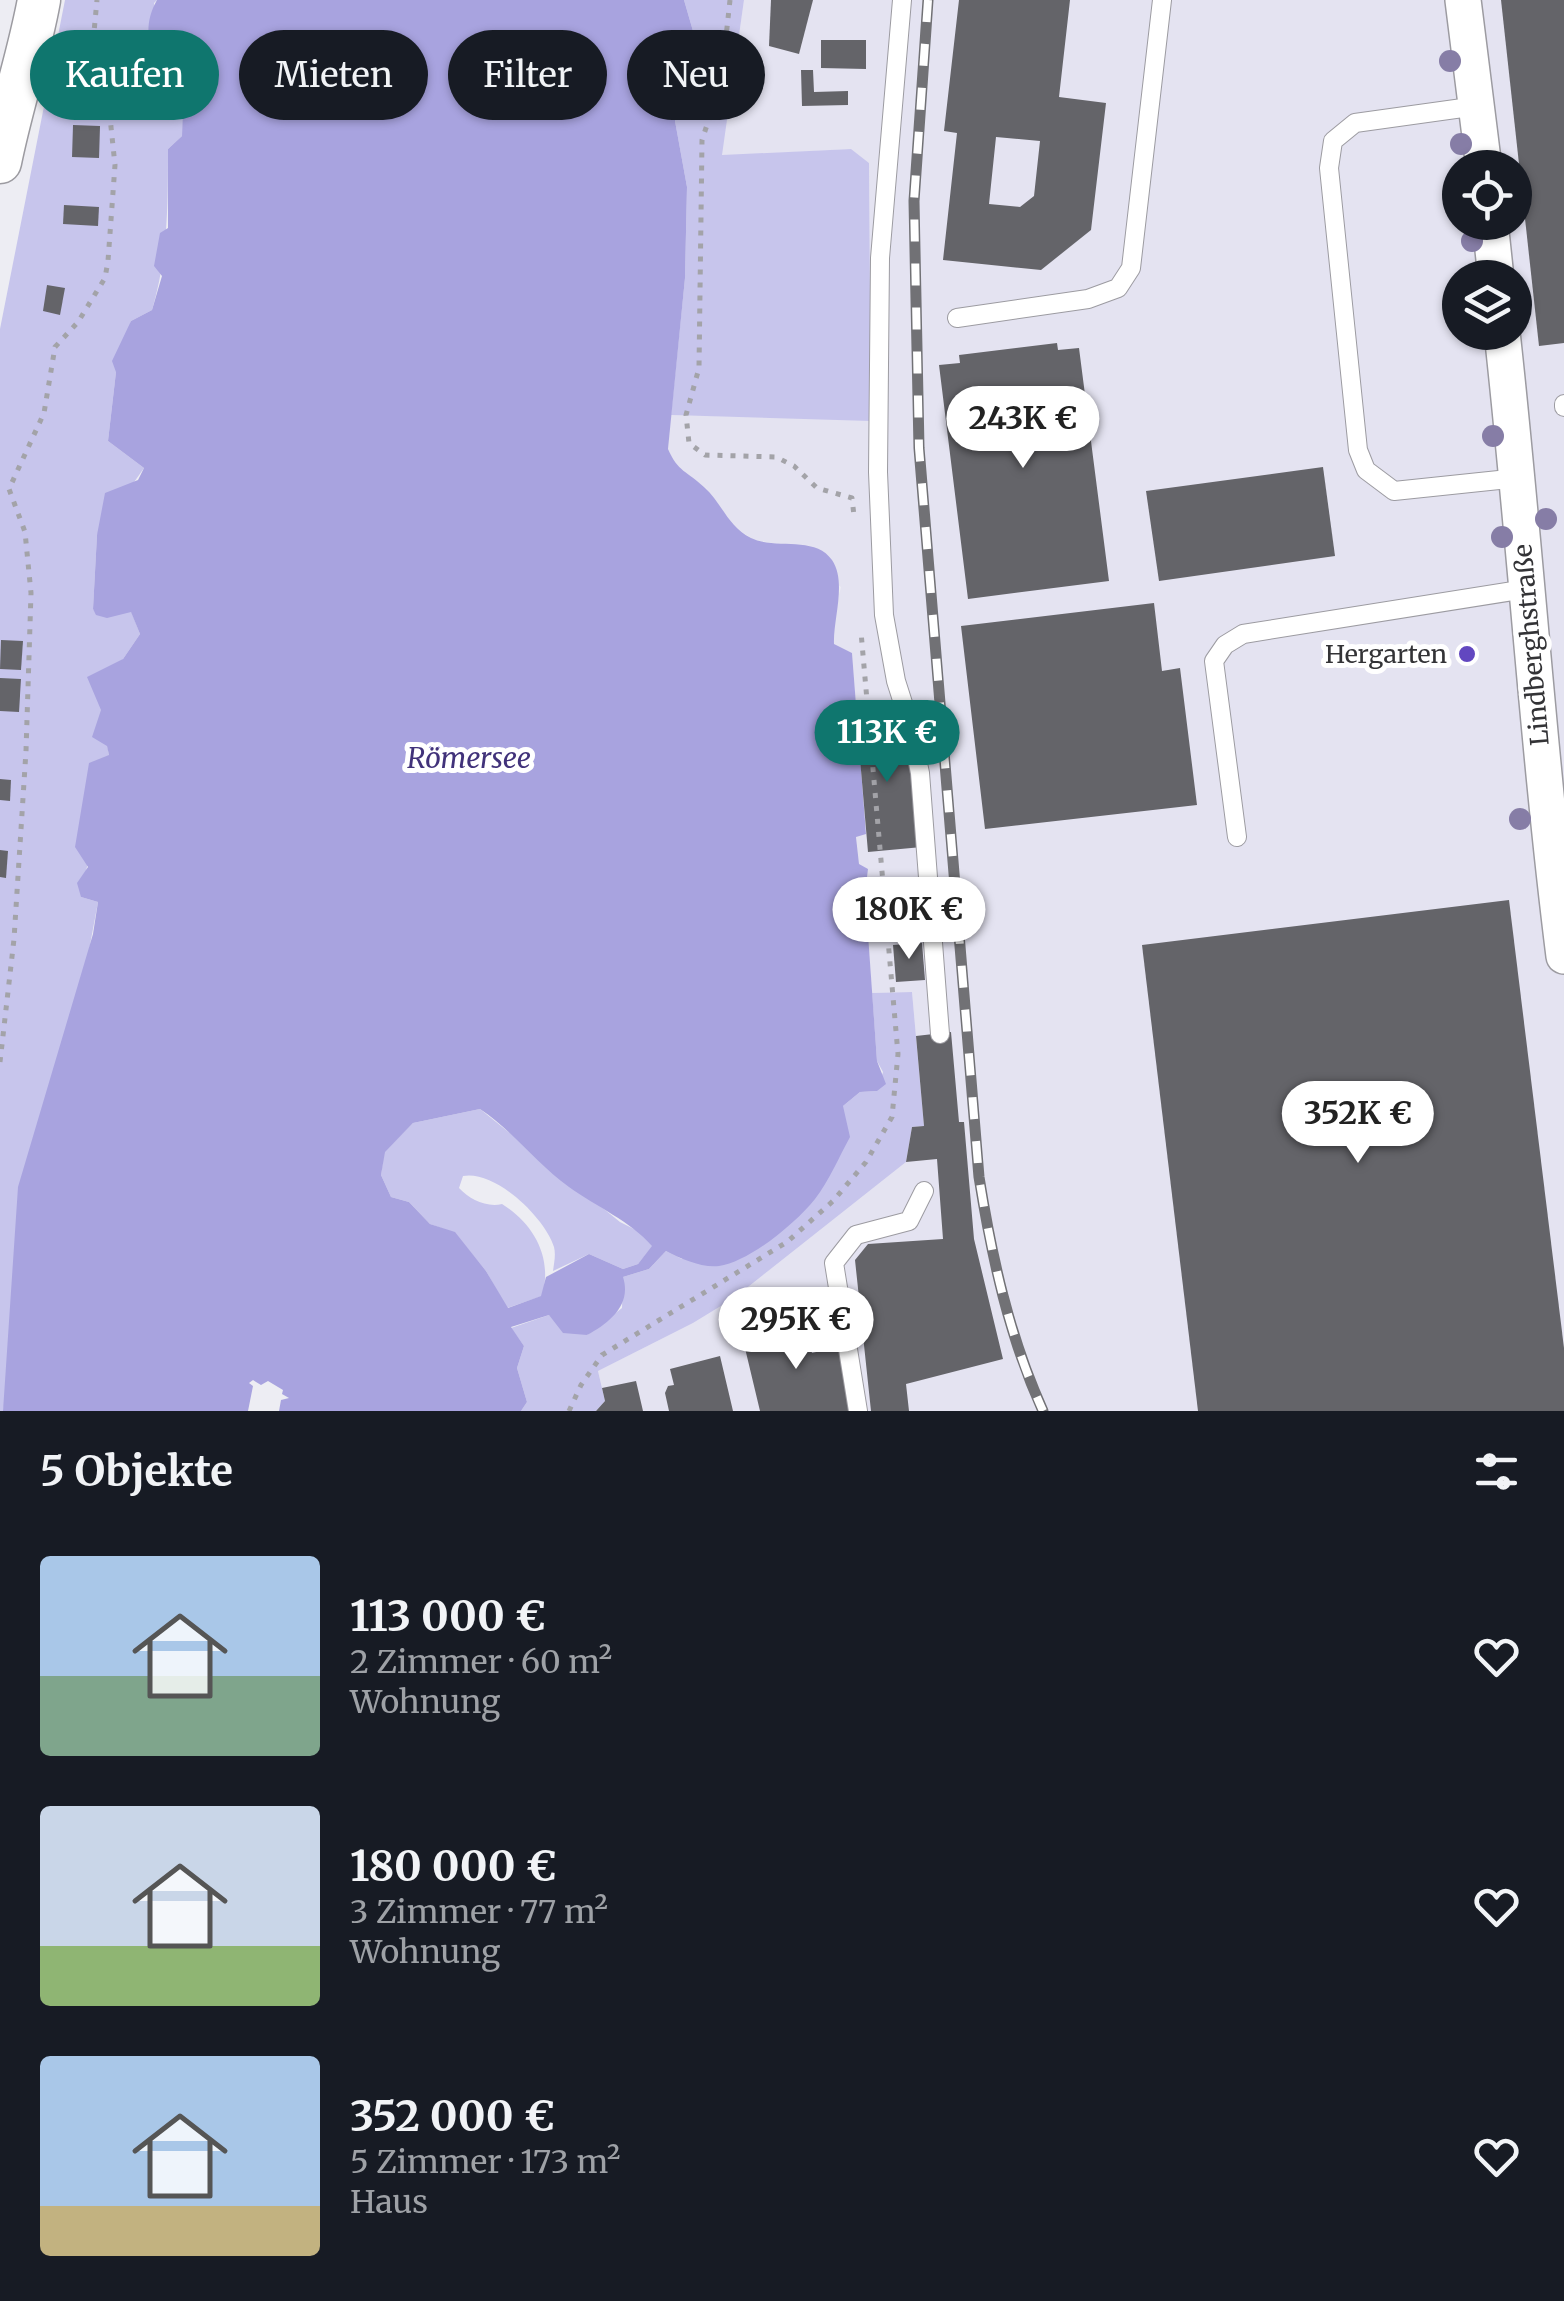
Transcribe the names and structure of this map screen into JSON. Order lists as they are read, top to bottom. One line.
{"streets":{"street":["Lindberghstraße"]},"water":["Römersee"],"places":["Hergarten"],"page":{"chip":["Kaufen","Mieten","Filter","Neu"],"price":["243K €","113K €","180K €","352K €","295K €"],"heading":"5 Objekte","list":[{"name":"113 000 €","note":"2 Zimmer · 60 m² · Wohnung"},{"name":"180 000 €","note":"3 Zimmer · 77 m² · Wohnung"},{"name":"352 000 €","note":"5 Zimmer · 173 m² · Haus"}]}}
